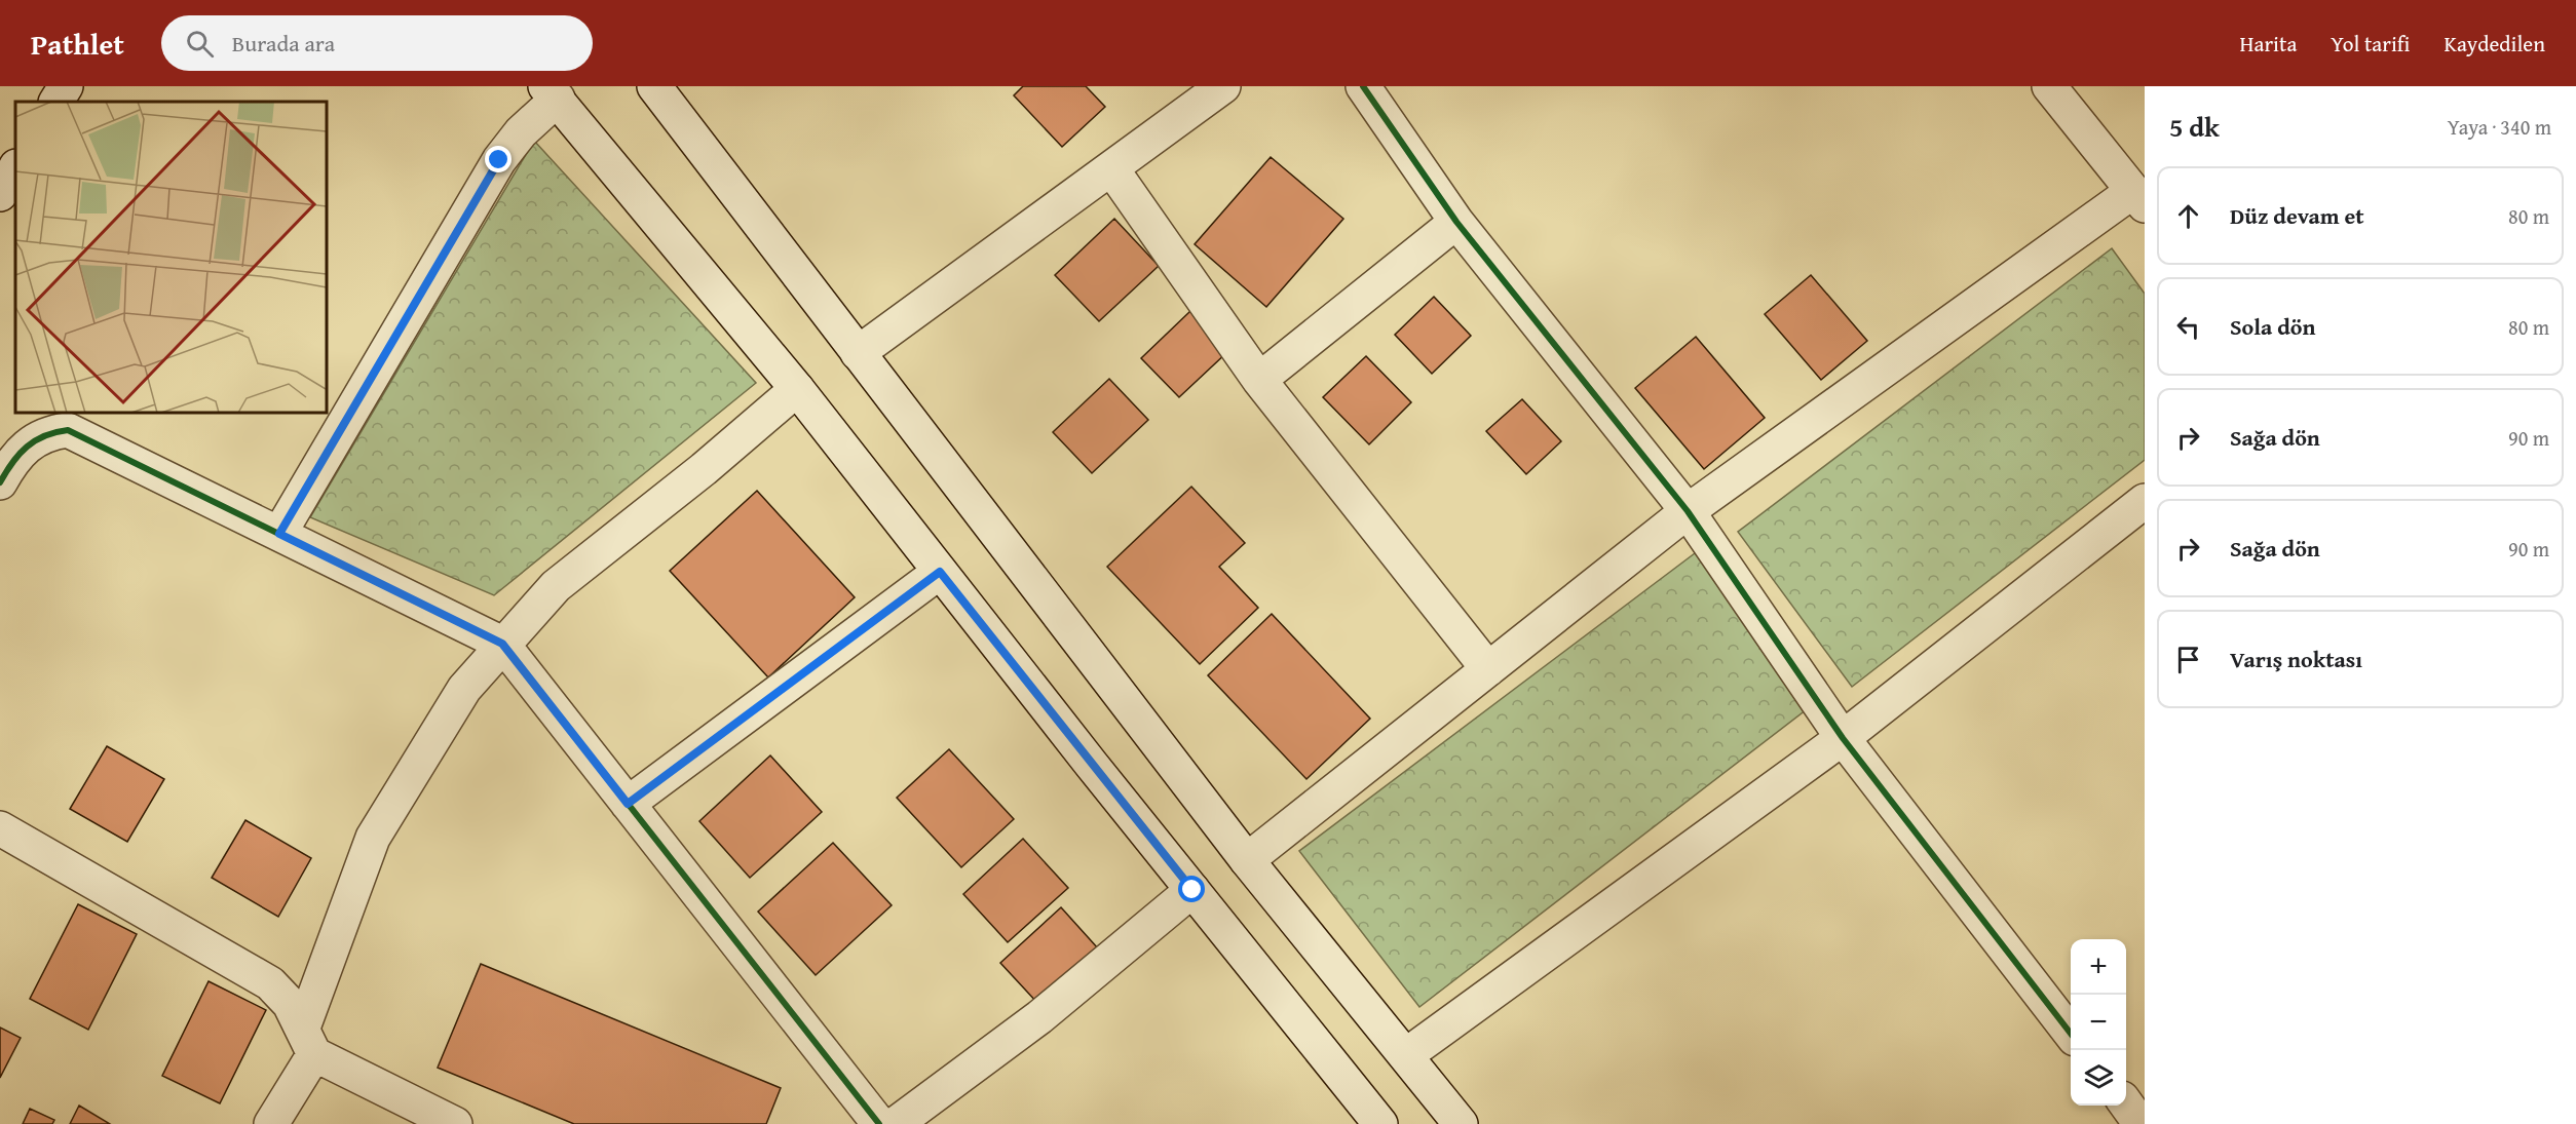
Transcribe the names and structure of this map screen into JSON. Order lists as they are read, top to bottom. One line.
{"page":{"header":"Pathlet","search":"Burada ara","nav":["Harita","Yol tarifi","Kaydedilen"],"heading":["5 dk","Yaya · 340 m"],"list":[["Düz devam et","80 m"],["Sola dön","80 m"],["Sağa dön","90 m"],["Sağa dön","90 m"],"Varış noktası"],"map_buttons":["+","−"]}}
